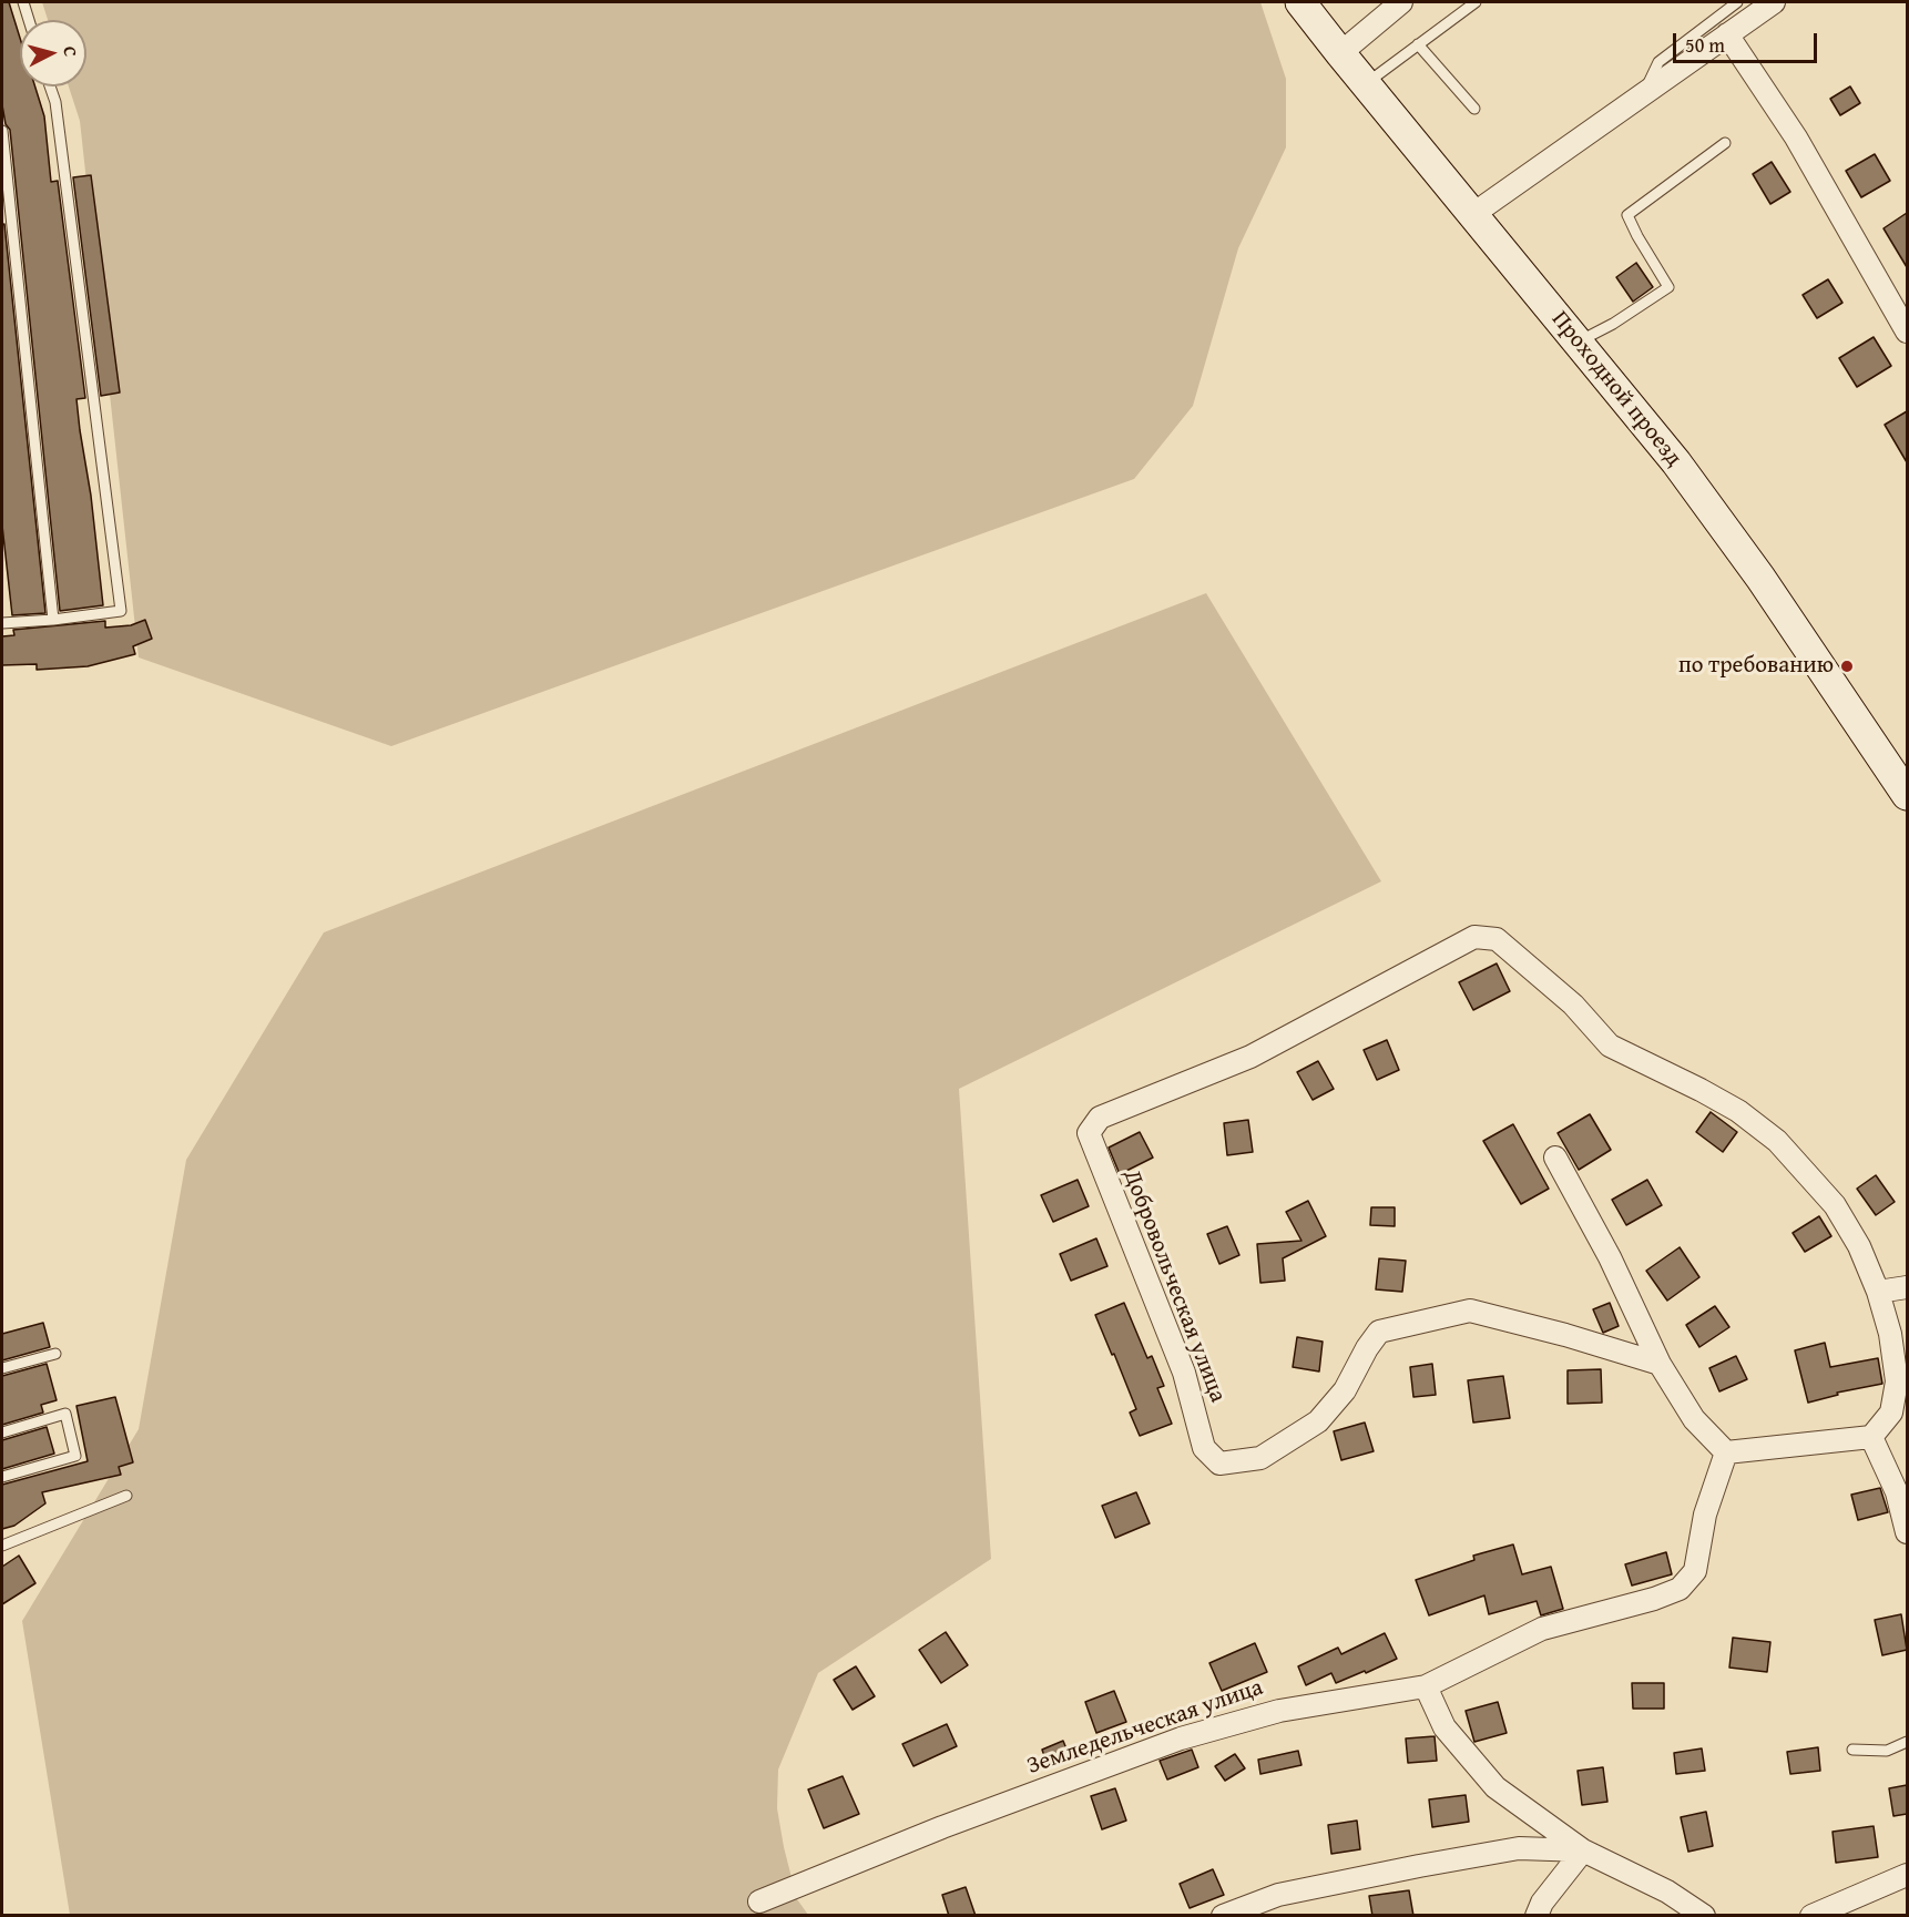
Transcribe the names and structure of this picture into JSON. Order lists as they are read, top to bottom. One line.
{"streets":{"street":["Проходной проезд","Добровольческая улица","Земледельческая улица"]},"places":["по требованию"],"scale_bar":"50 m","north":"right"}
